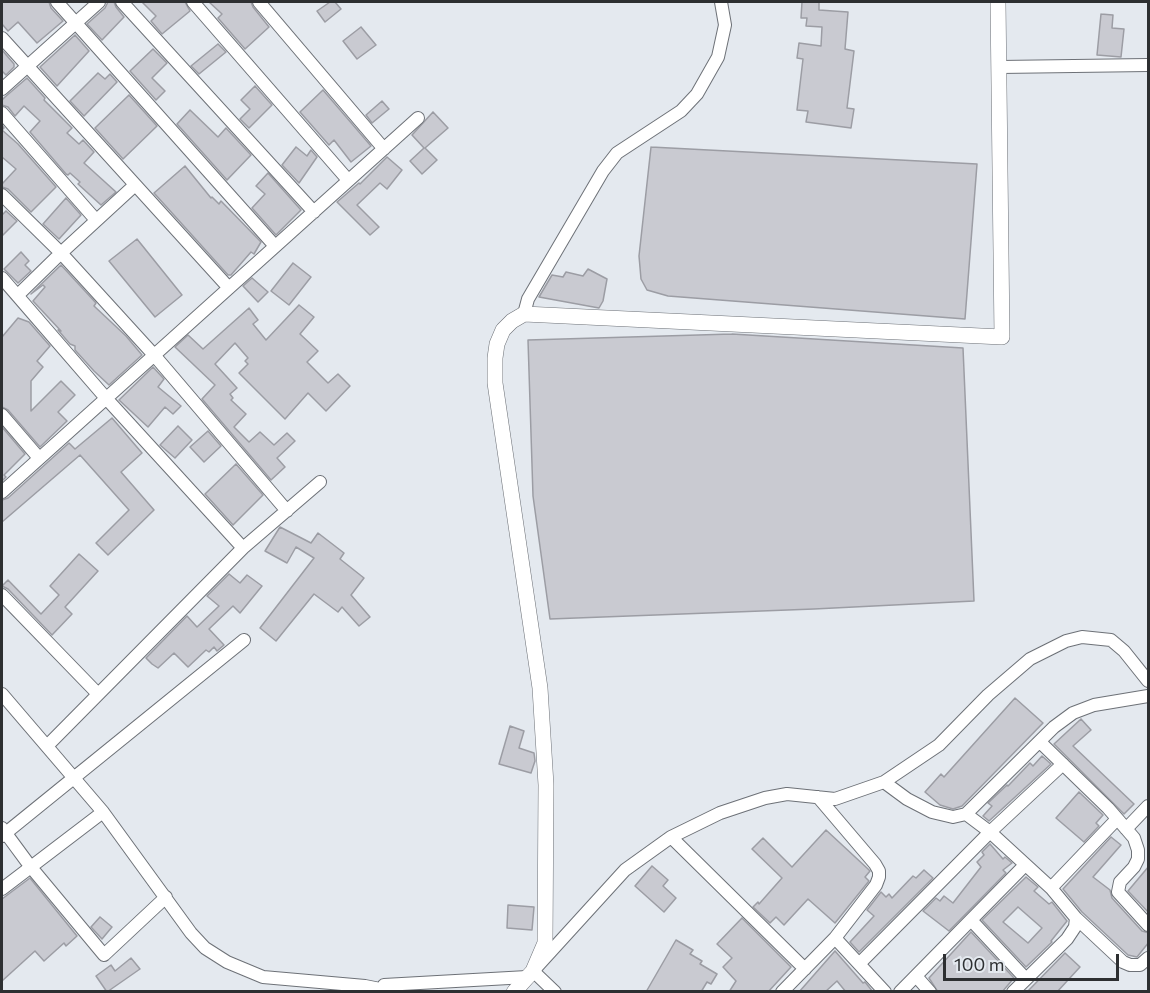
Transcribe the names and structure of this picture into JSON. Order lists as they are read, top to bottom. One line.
{"scale_bar":"100 m"}
